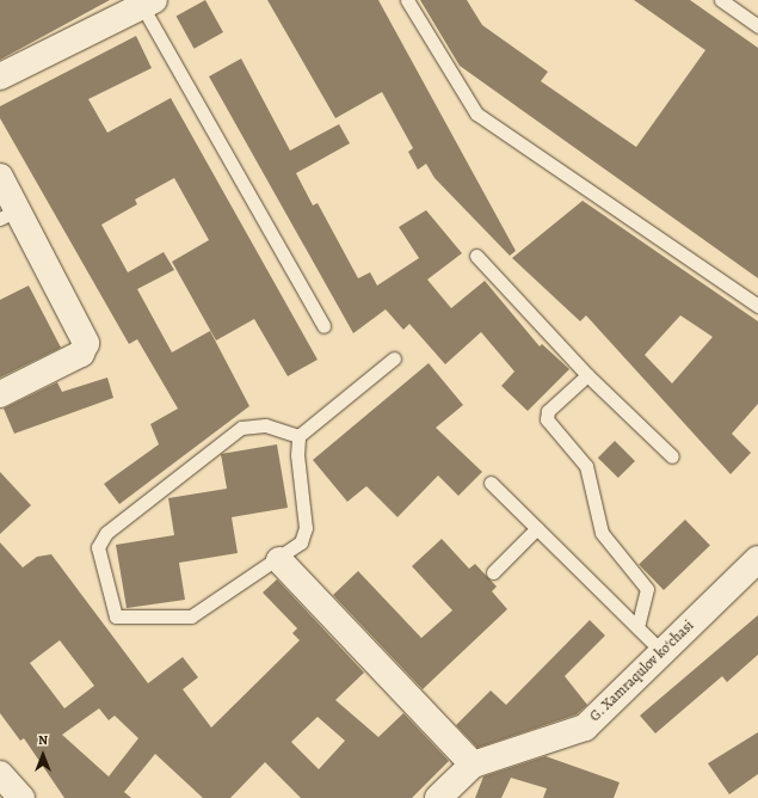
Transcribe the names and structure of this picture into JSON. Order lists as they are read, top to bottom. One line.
{"streets":{"street":["G. Xamraqulov koʻchasi"]},"north":"top"}
